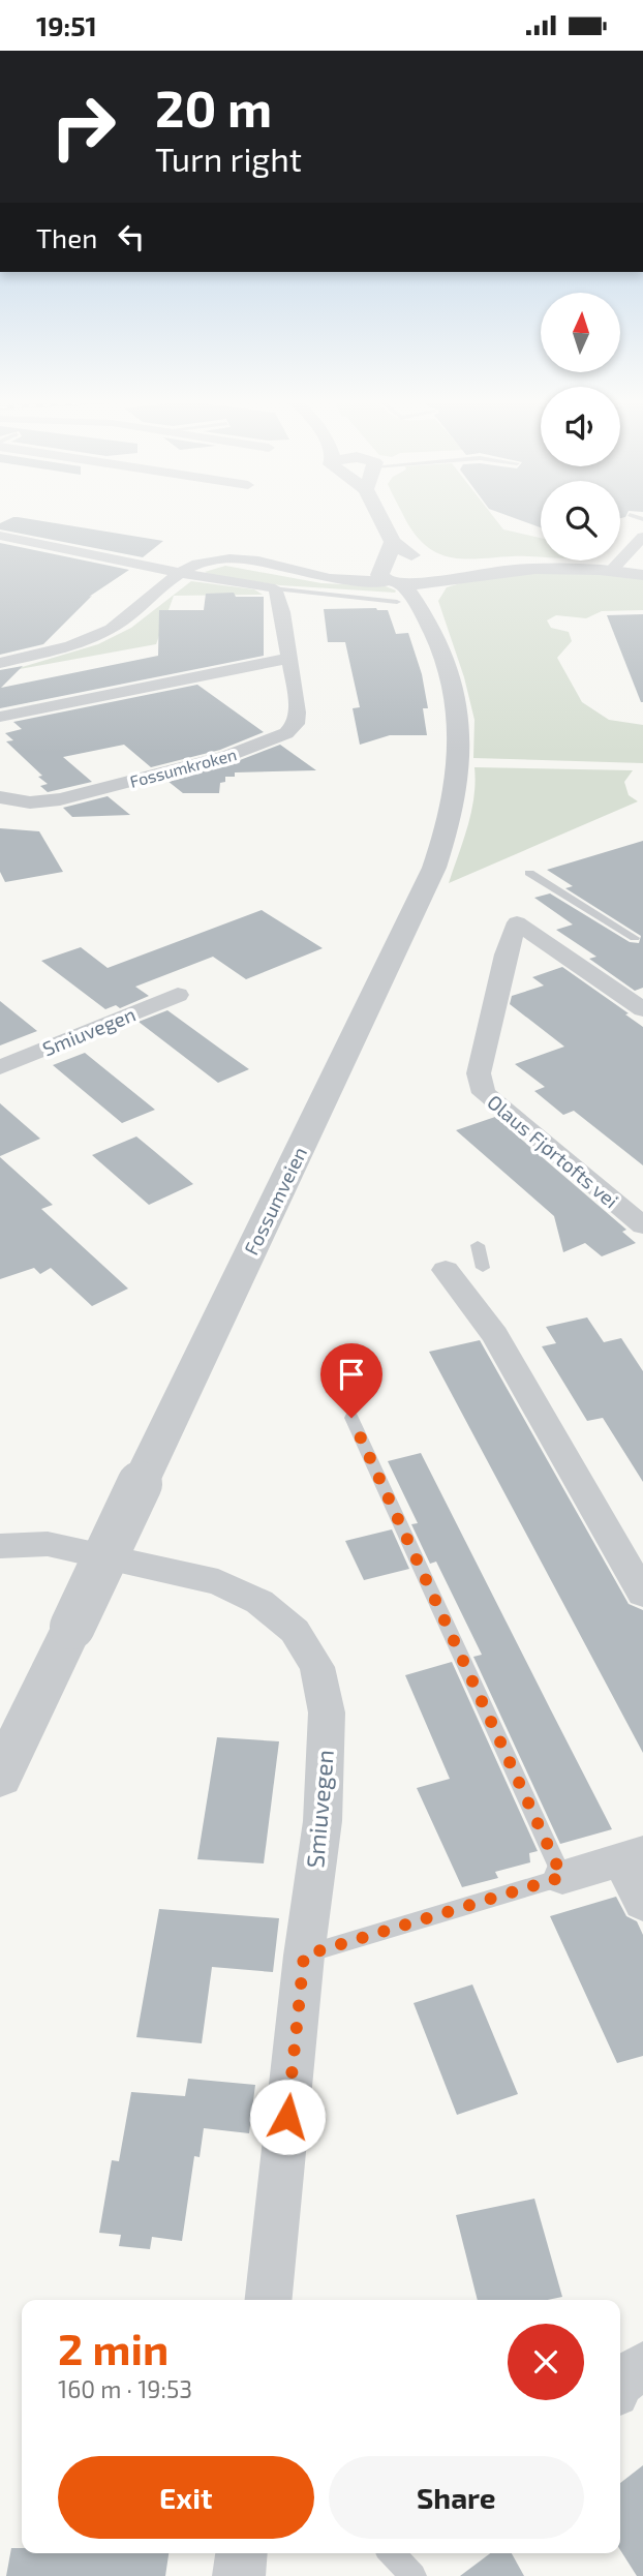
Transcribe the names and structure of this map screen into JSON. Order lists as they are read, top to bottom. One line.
{"streets":{"street":["Fossumkroken","Smiuvegen","Olaus Fjørtofts vei","Fossumveien"]},"north":"top","page":{"status":"19:51","turn":["20 m","Turn right"],"then":"Then","heading":["2 min","160 m · 19:53"],"buttons":["Exit","Share"]}}
